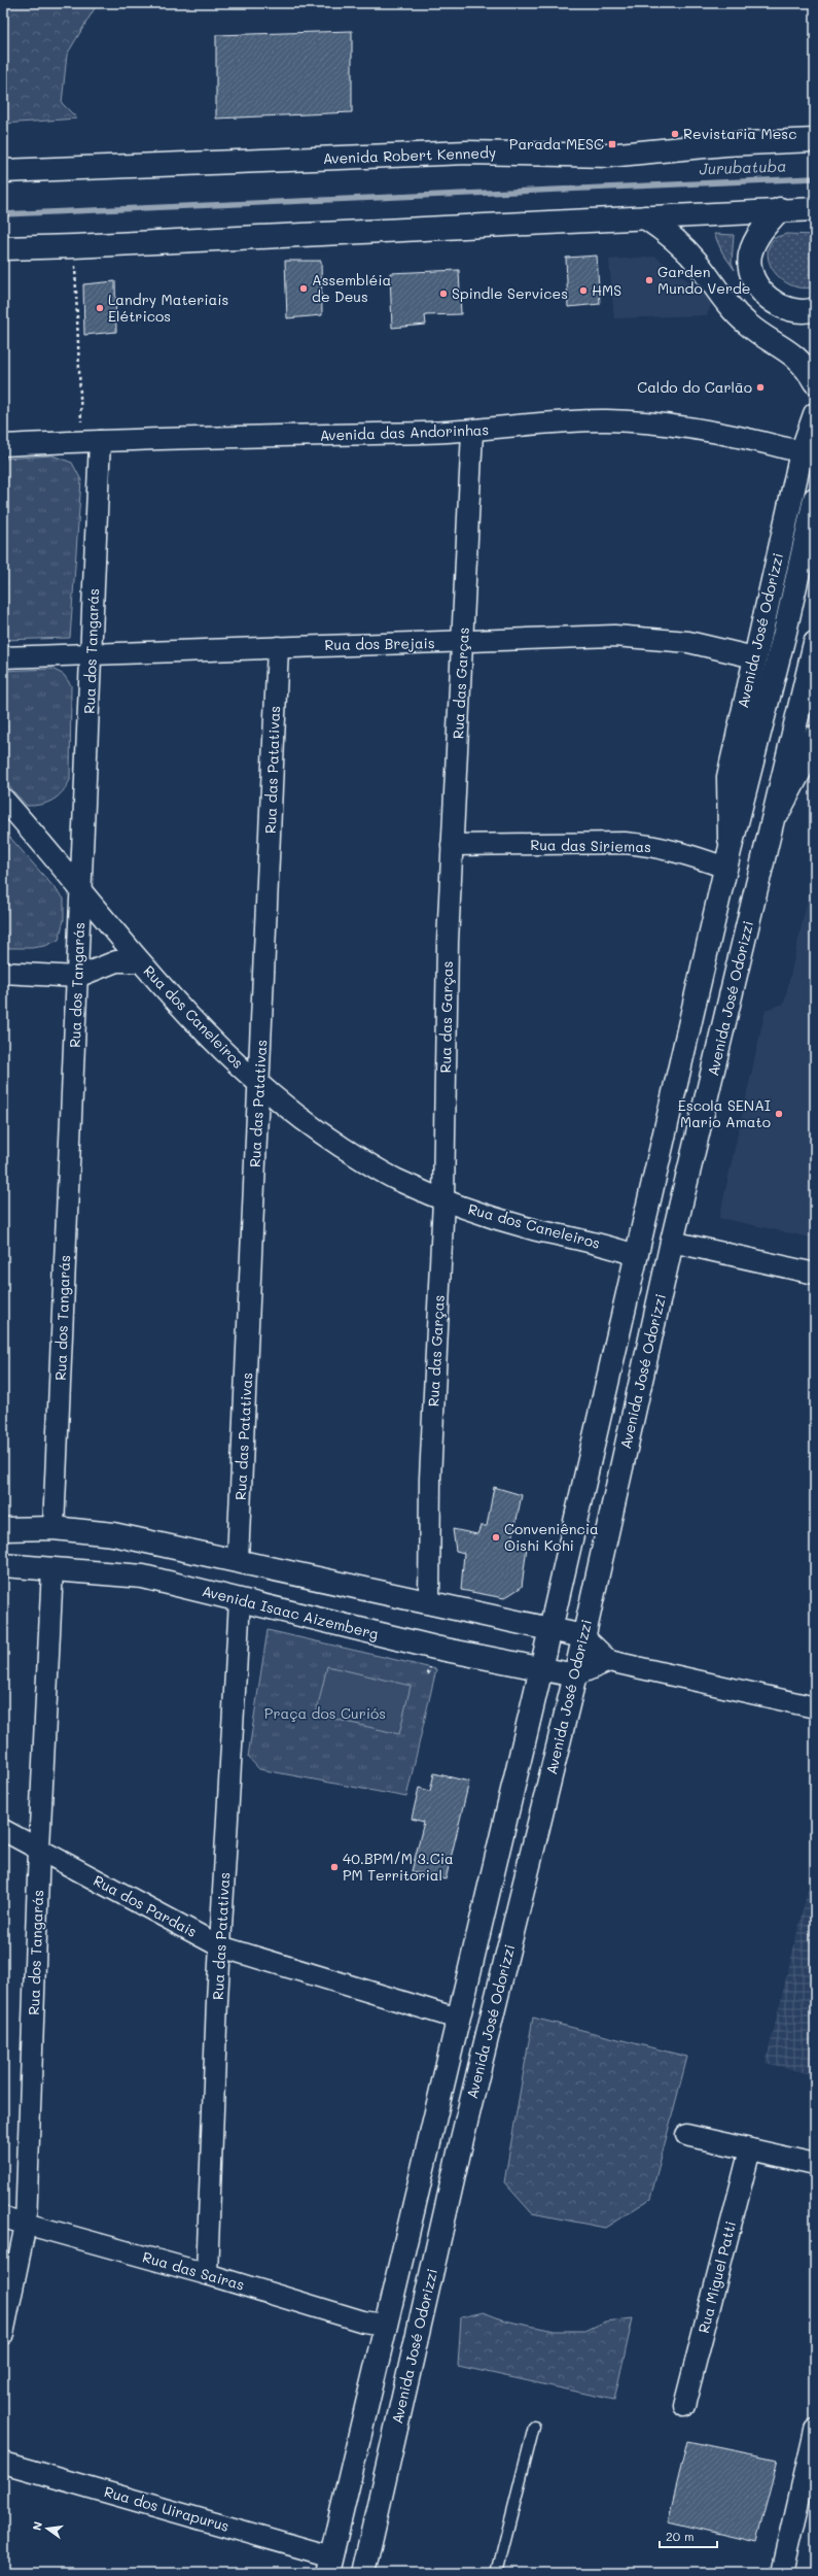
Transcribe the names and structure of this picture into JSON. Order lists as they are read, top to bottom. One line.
{"streets":{"main road":["Avenida Robert Kennedy","Avenida José Odorizzi","Avenida Isaac Aizemberg"],"street":["Avenida das Andorinhas","Rua dos Brejais","Rua dos Tangarás","Rua das Garças","Rua das Patativas","Rua das Siriemas","Rua dos Caneleiros","Rua dos Pardais","Rua das Sairas","Rua Miguel Patti","Rua dos Uirapurus"]},"crossings":[["Avenida das Andorinhas","Avenida José Odorizzi"],["Avenida das Andorinhas","Rua dos Tangarás"],["Avenida das Andorinhas","Rua das Garças"],["Avenida José Odorizzi","Rua dos Brejais"],["Avenida José Odorizzi","Rua das Siriemas"],["Avenida José Odorizzi","Rua dos Caneleiros"],["Avenida José Odorizzi","Avenida Isaac Aizemberg"],["Avenida José Odorizzi","Rua dos Pardais"],["Avenida José Odorizzi","Rua das Sairas"],["Avenida José Odorizzi","Rua dos Uirapurus"],["Rua dos Brejais","Rua dos Tangarás"],["Rua dos Brejais","Rua das Garças"],["Rua dos Brejais","Rua das Patativas"],["Rua dos Tangarás","Rua dos Caneleiros"],["Rua dos Tangarás","Avenida Isaac Aizemberg"],["Rua dos Tangarás","Rua dos Pardais"],["Rua dos Tangarás","Rua das Sairas"],["Rua das Garças","Rua das Siriemas"],["Rua das Garças","Rua dos Caneleiros"],["Rua das Patativas","Rua dos Caneleiros"],["Rua das Patativas","Avenida Isaac Aizemberg"],["Rua das Patativas","Rua dos Pardais"],["Rua das Patativas","Rua das Sairas"]],"water":["Jurubatuba"],"parks":["Praça dos Curiós"],"places":{"other":["Revistaria Mesc","Garden Mundo Verde","Assembléia de Deus","HMS","Spindle Services","Landry Materiais Elétricos","Caldo do Carlão","Escola SENAI Mario Amato","Conveniência Oishi Kohi","40.BPM/M 3.Cia PM Territorial"],"transit":["Parada MESC"]},"scale_bar":"20 m","north":"left"}
